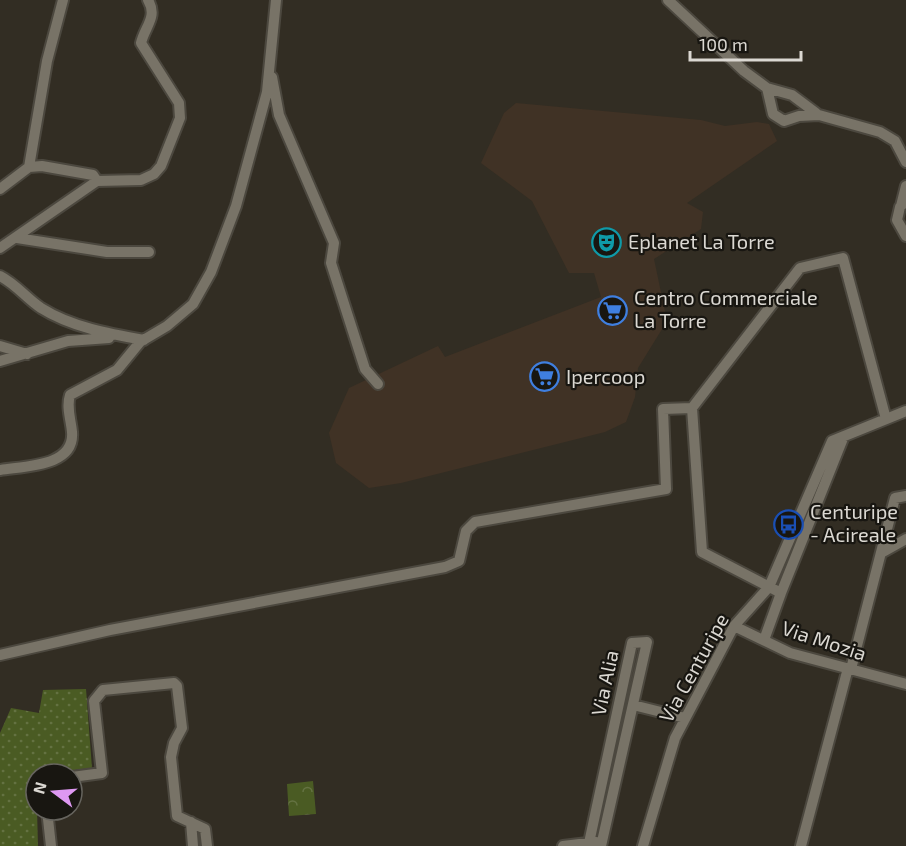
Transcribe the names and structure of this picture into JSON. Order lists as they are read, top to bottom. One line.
{"streets":{"street":["Via Mozia","Via Centuripe","Via Alia"]},"crossings":[["Via Mozia","Via Centuripe"]],"places":{"theatre":["Eplanet La Torre"],"supermarket":["Centro Commerciale La Torre","Ipercoop"],"bus stop":["Centuripe - Acireale"]},"scale_bar":"100 m","north":"left"}
